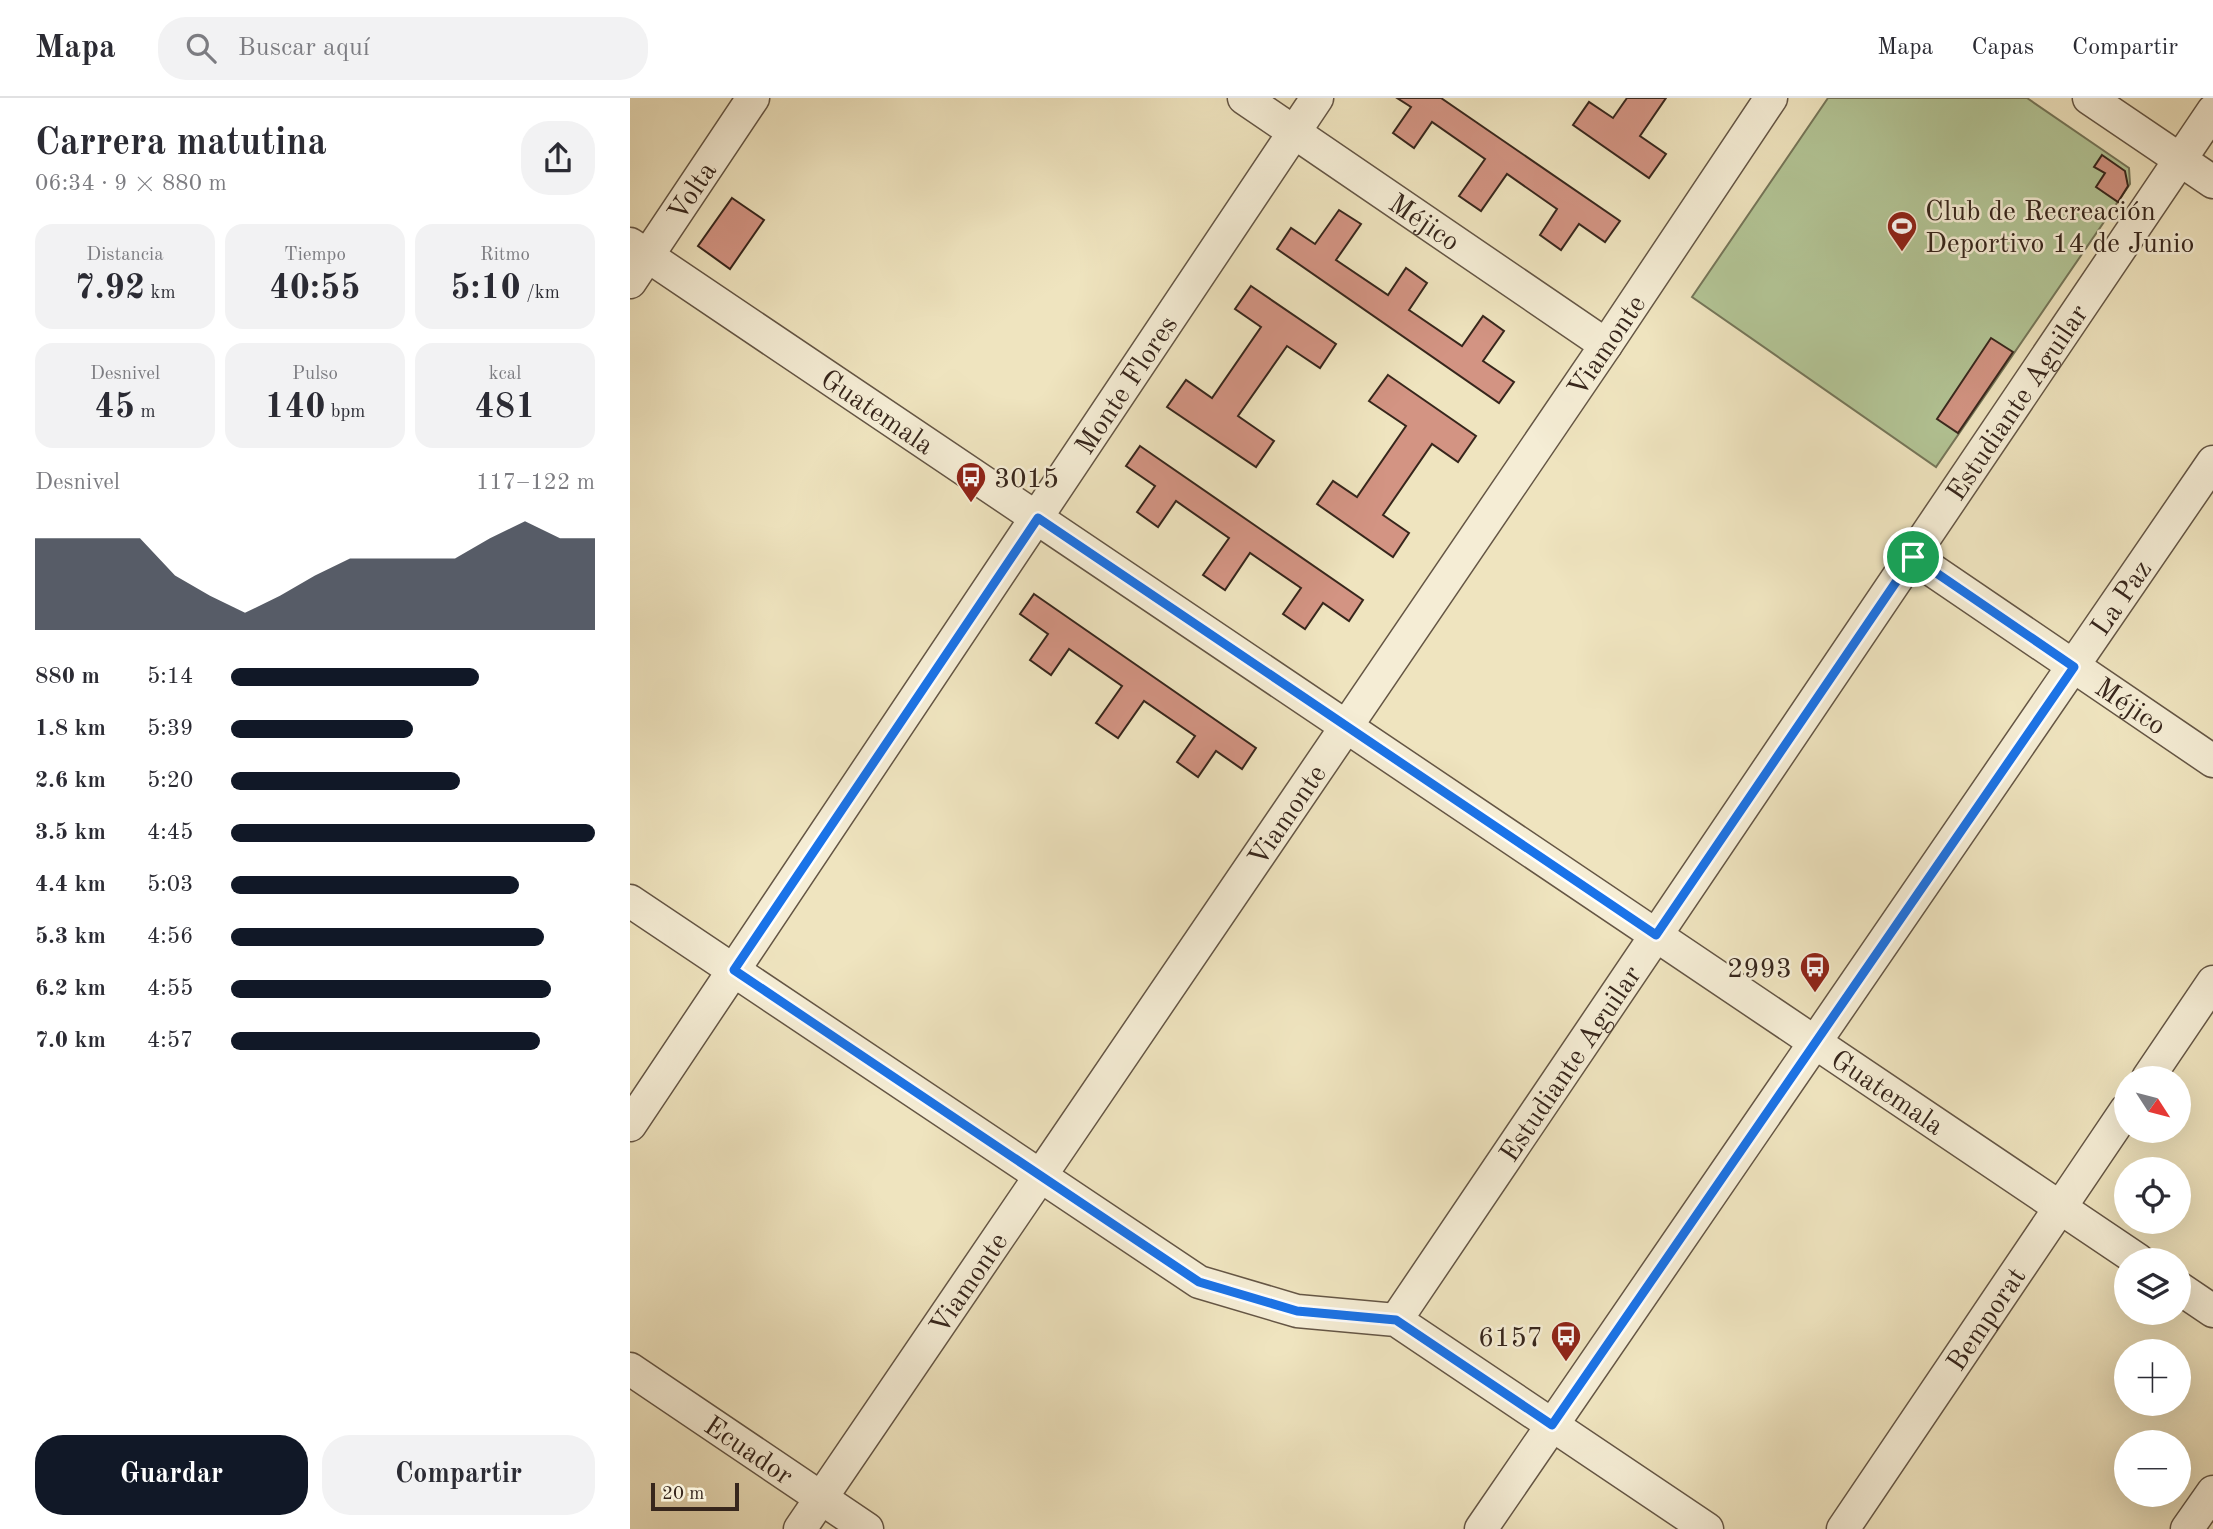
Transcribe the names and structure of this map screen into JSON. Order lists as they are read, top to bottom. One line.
{"streets":{"street":["Volta","Méjico","Viamonte","Monte Flores","Estudiante Aguilar","Guatemala","La Paz","Bemporat","Ecuador"]},"crossings":[["Volta","Guatemala"],["Méjico","Viamonte"],["Méjico","Monte Flores"],["Méjico","Estudiante Aguilar"],["Méjico","La Paz"],["Viamonte","Guatemala"],["Viamonte","Ecuador"],["Monte Flores","Guatemala"],["Estudiante Aguilar","Guatemala"],["Guatemala","La Paz"],["Guatemala","Bemporat"]],"places":{"sports":["Club de Recreación Deportivo 14 de Junio"],"bus stop":["3015","2993","6157"]},"scale_bar":"20 m","north":"bottom right","page":{"header":"Mapa","search":"Buscar aquí","nav":["Mapa","Capas","Compartir"],"heading":["Carrera matutina","06:34 · 9 × 880 m"],"stats":[["Distancia","7.92 km"],["Tiempo","40:55"],["Ritmo","5:10 /km"],["Desnivel","45 m"],["Pulso","140 bpm"],["kcal","481"]],"chart":["Desnivel","117–122 m"],"list":[{"name":"880 m","note":"5:14"},{"name":"1.8 km","note":"5:39"},{"name":"2.6 km","note":"5:20"},{"name":"3.5 km","note":"4:45"},{"name":"4.4 km","note":"5:03"},{"name":"5.3 km","note":"4:56"},{"name":"6.2 km","note":"4:55"},{"name":"7.0 km","note":"4:57"}],"map_buttons":["+","−"],"buttons":["Guardar","Compartir"],"scale":"20 m"}}
